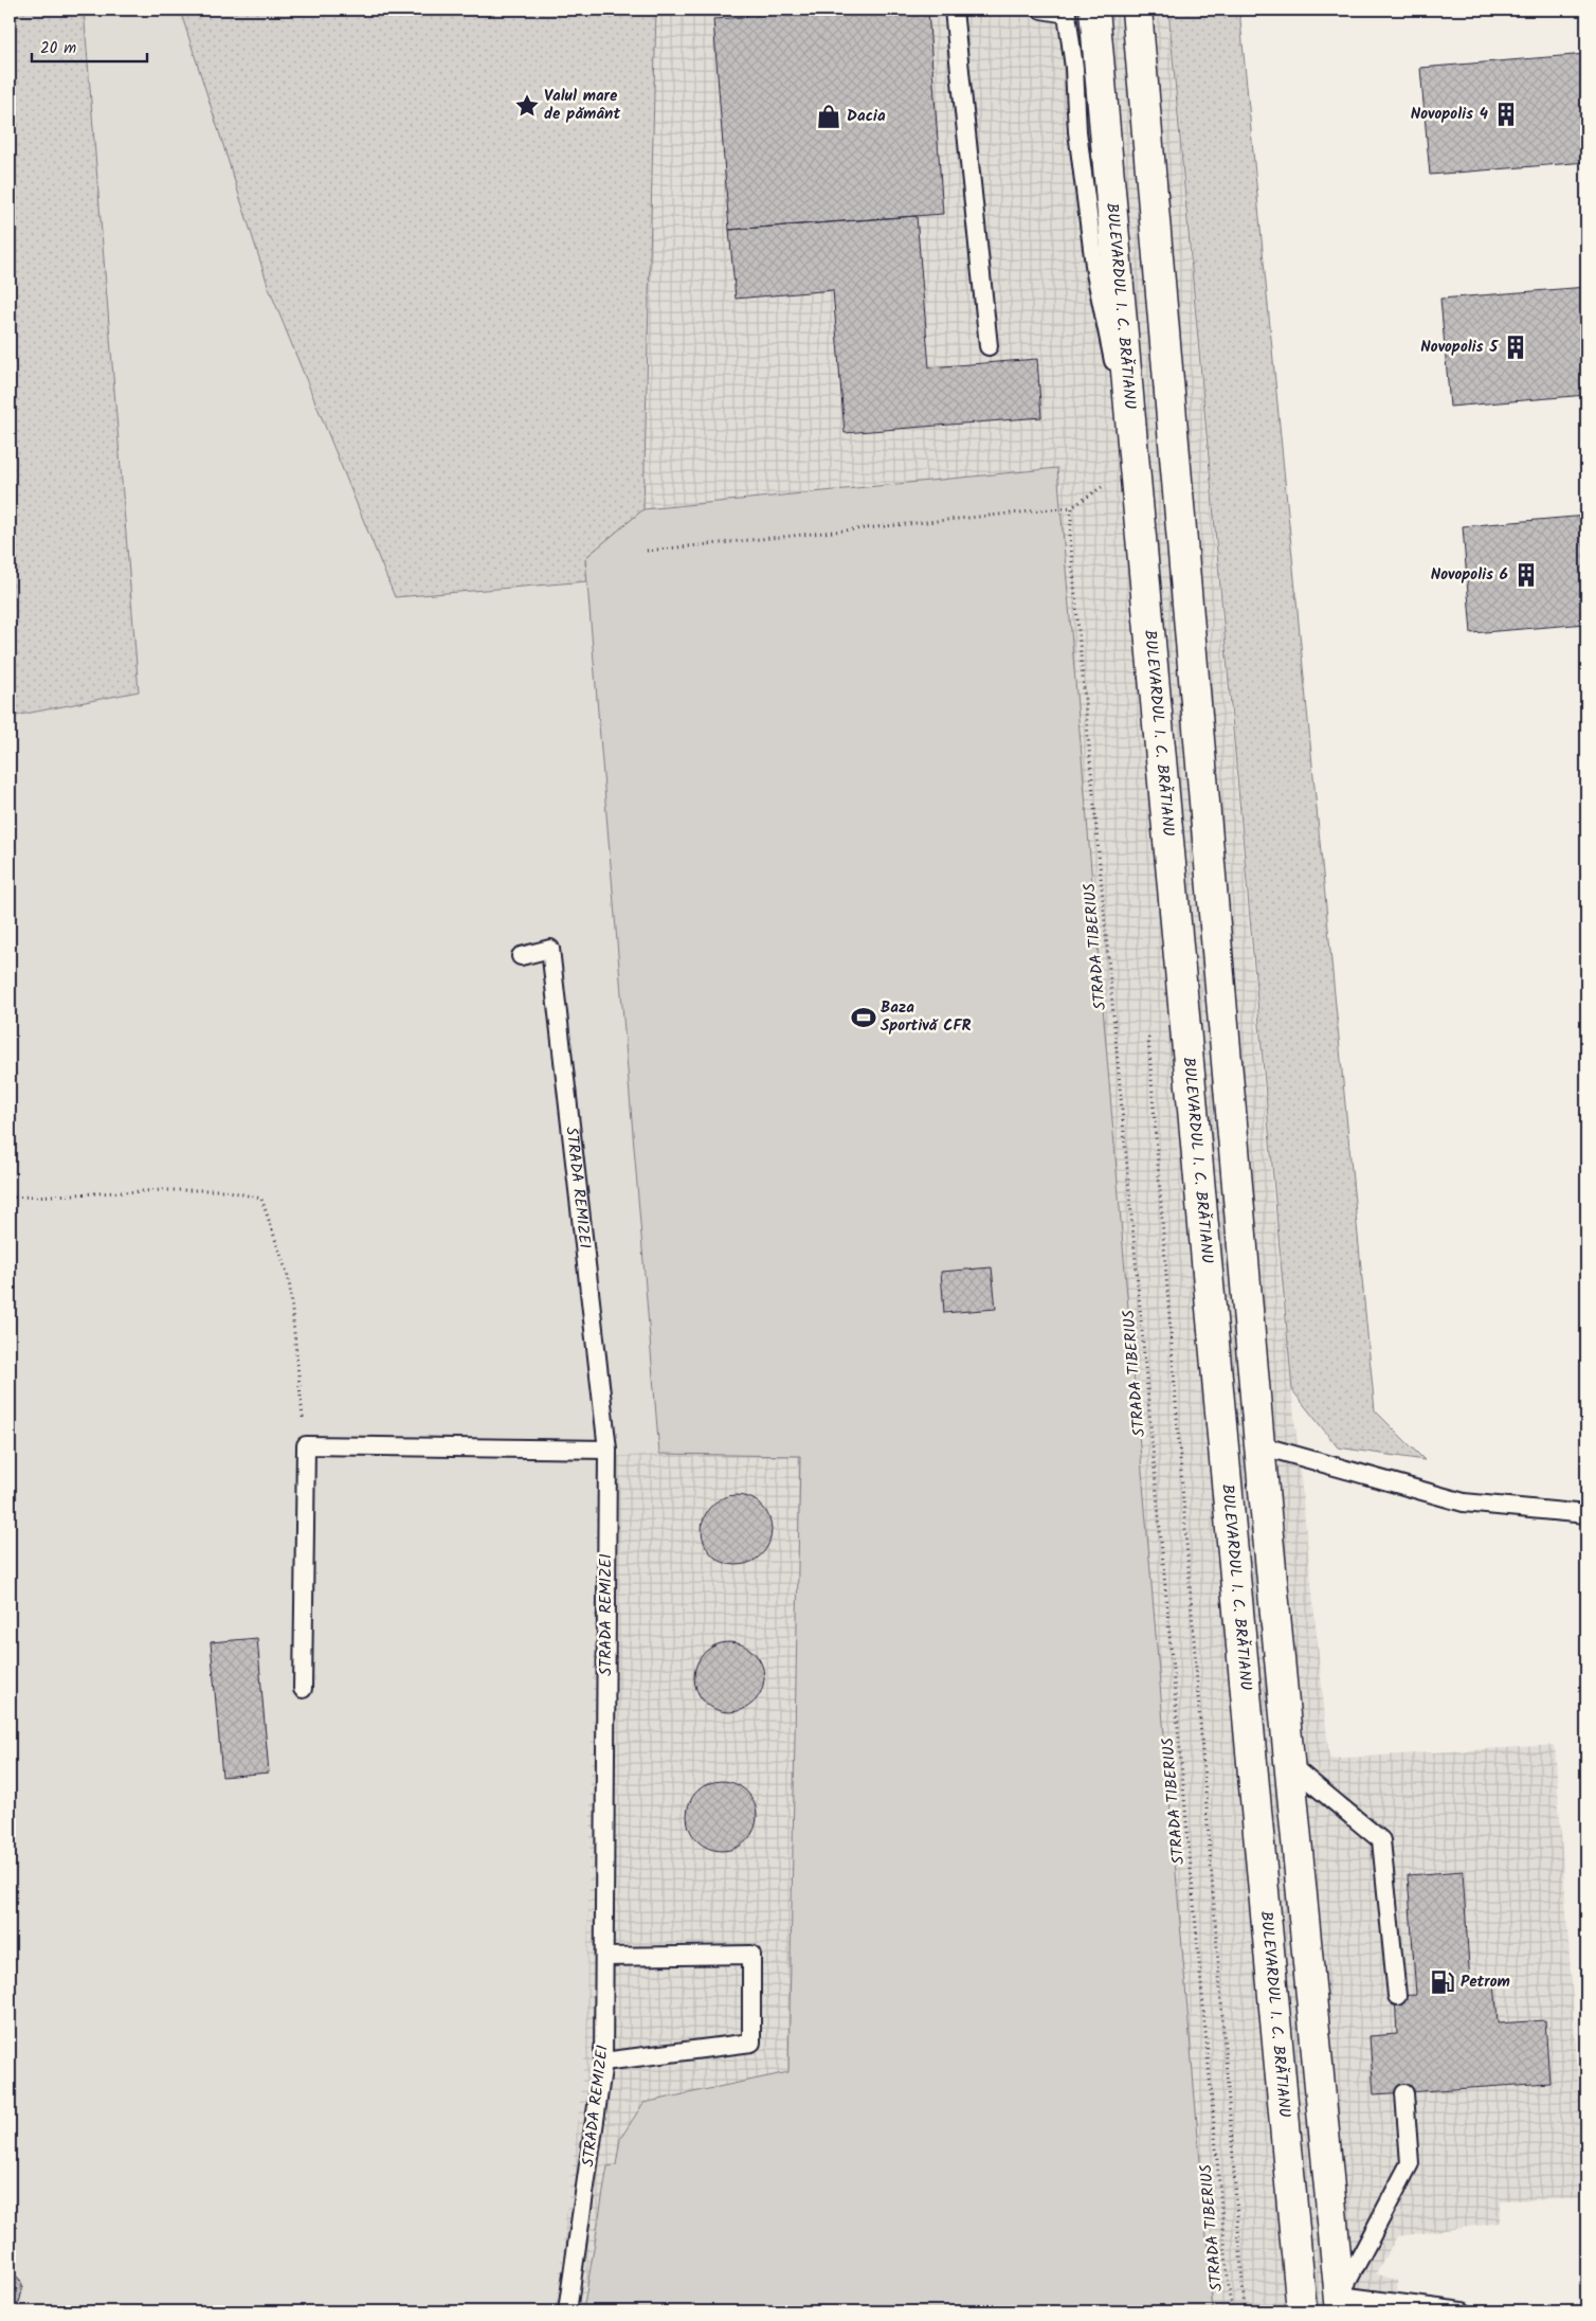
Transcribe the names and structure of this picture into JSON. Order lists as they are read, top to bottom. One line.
{"streets":{"main road":["BULEVARDUL I. C. BRĂTIANU"],"lane":["STRADA REMIZEI"],"path":["STRADA TIBERIUS"]},"places":{"place":["Valul mare de pământ"],"building":["Novopolis 4","Novopolis 5","Novopolis 6"],"shop":["Dacia"],"sports":["Baza Sportivă CFR"],"fuel station":["Petrom"]},"scale_bar":"20 m"}
